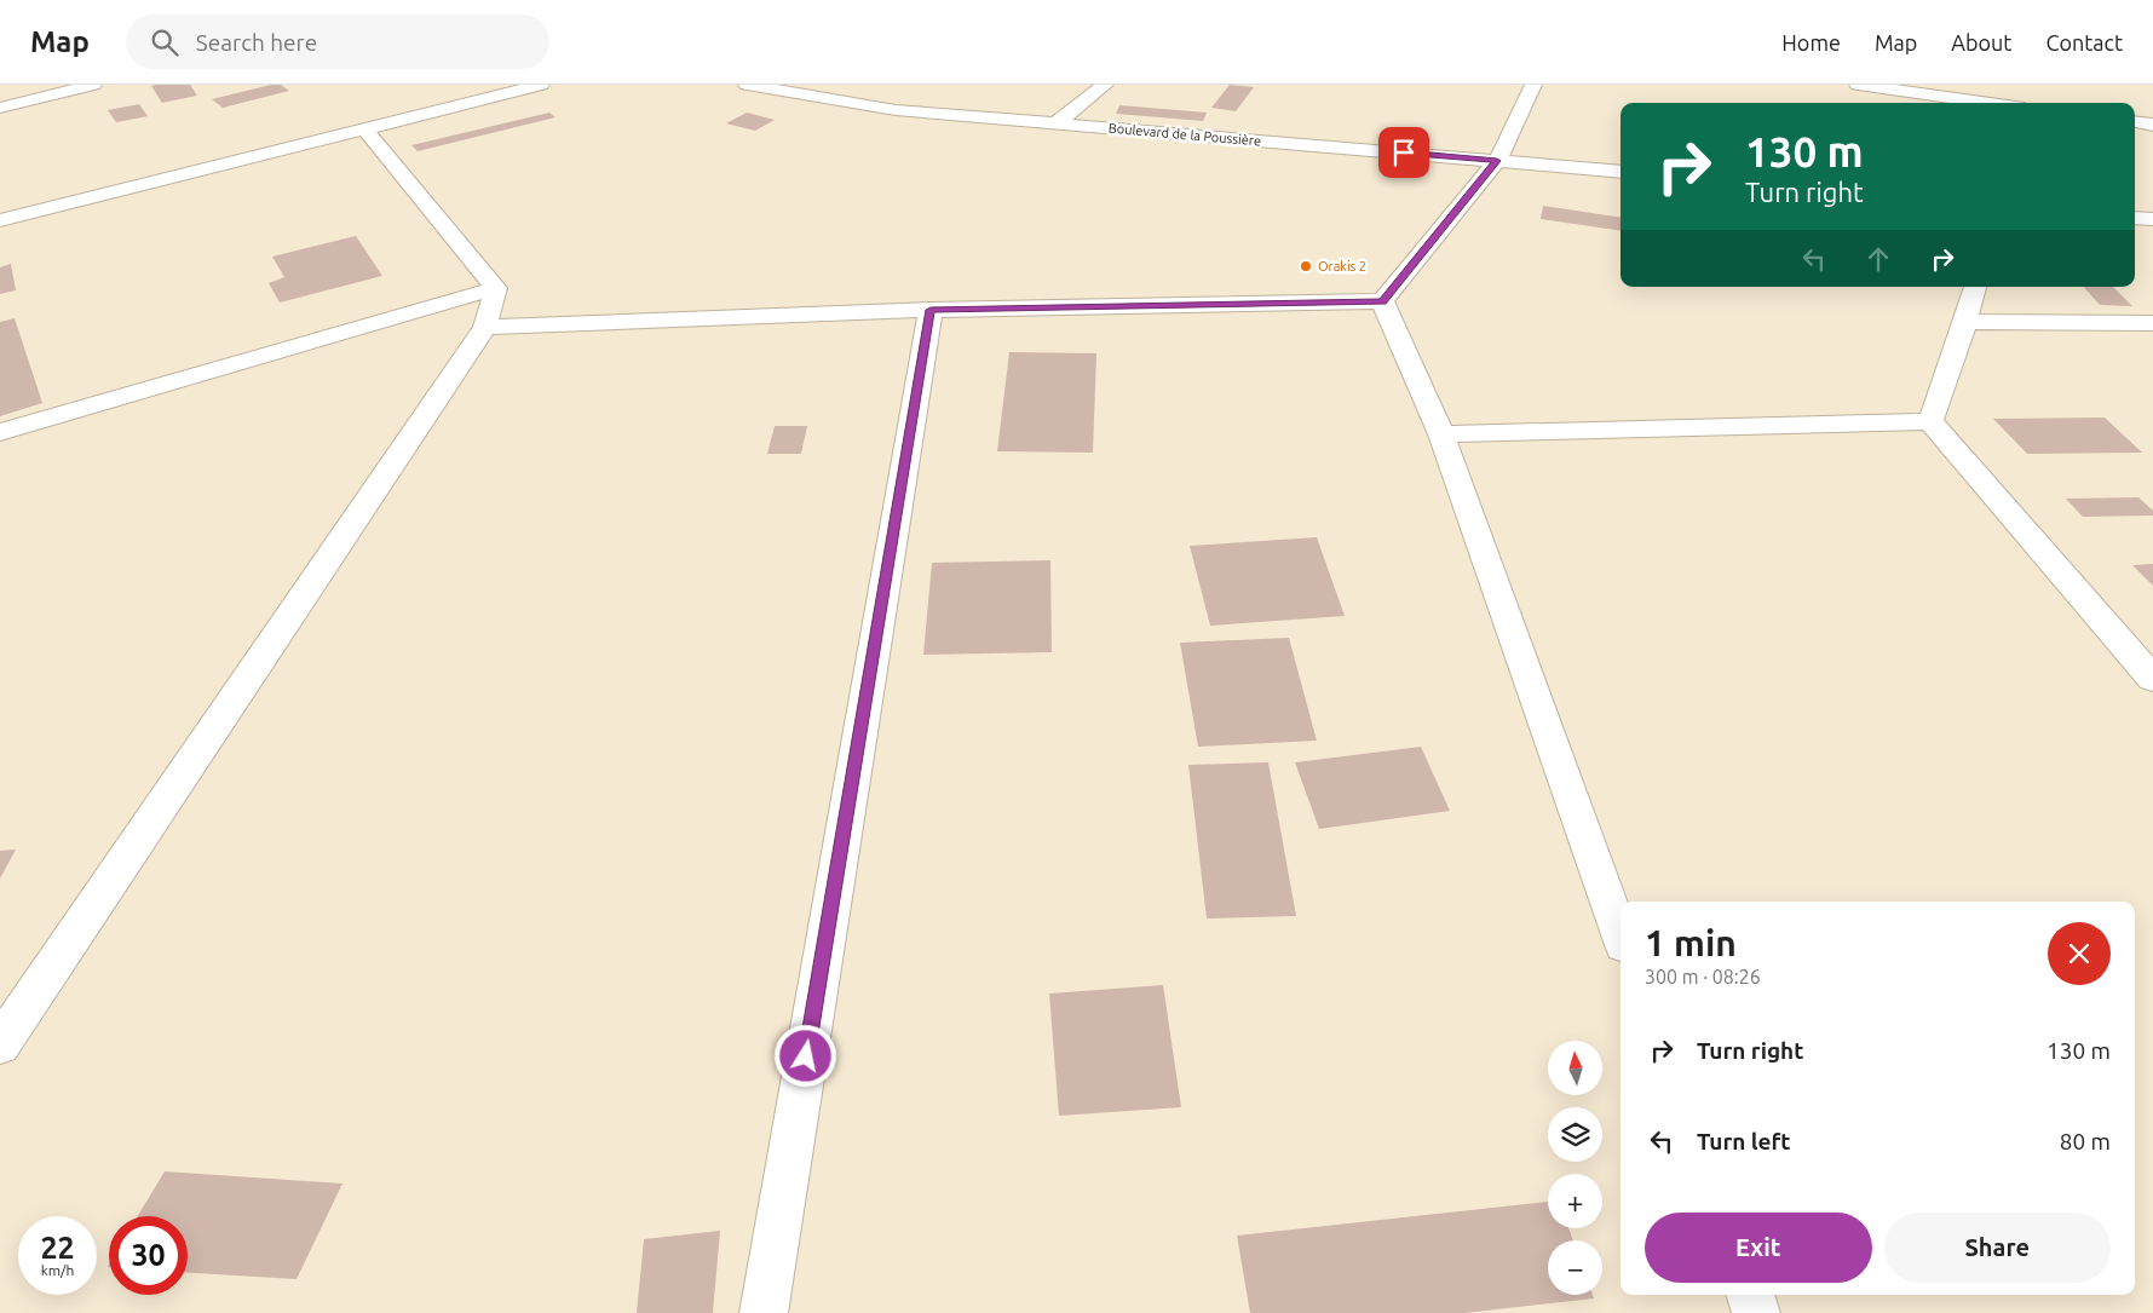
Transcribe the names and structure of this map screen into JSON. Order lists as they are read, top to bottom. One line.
{"streets":{"street":["Boulevard de la Poussière"]},"places":["Orakis 2"],"north":"top","page":{"header":"Map","search":"Search here","nav":["Home","Map","About","Contact"],"turn":["130 m","Turn right"],"heading":["1 min","300 m · 08:26"],"list":[{"name":"Turn right","value":"130 m"},{"name":"Turn left","value":"80 m"}],"map_buttons":["+","−"],"buttons":["Exit","Share"],"speed":"22 km/h","limit":"30"}}
